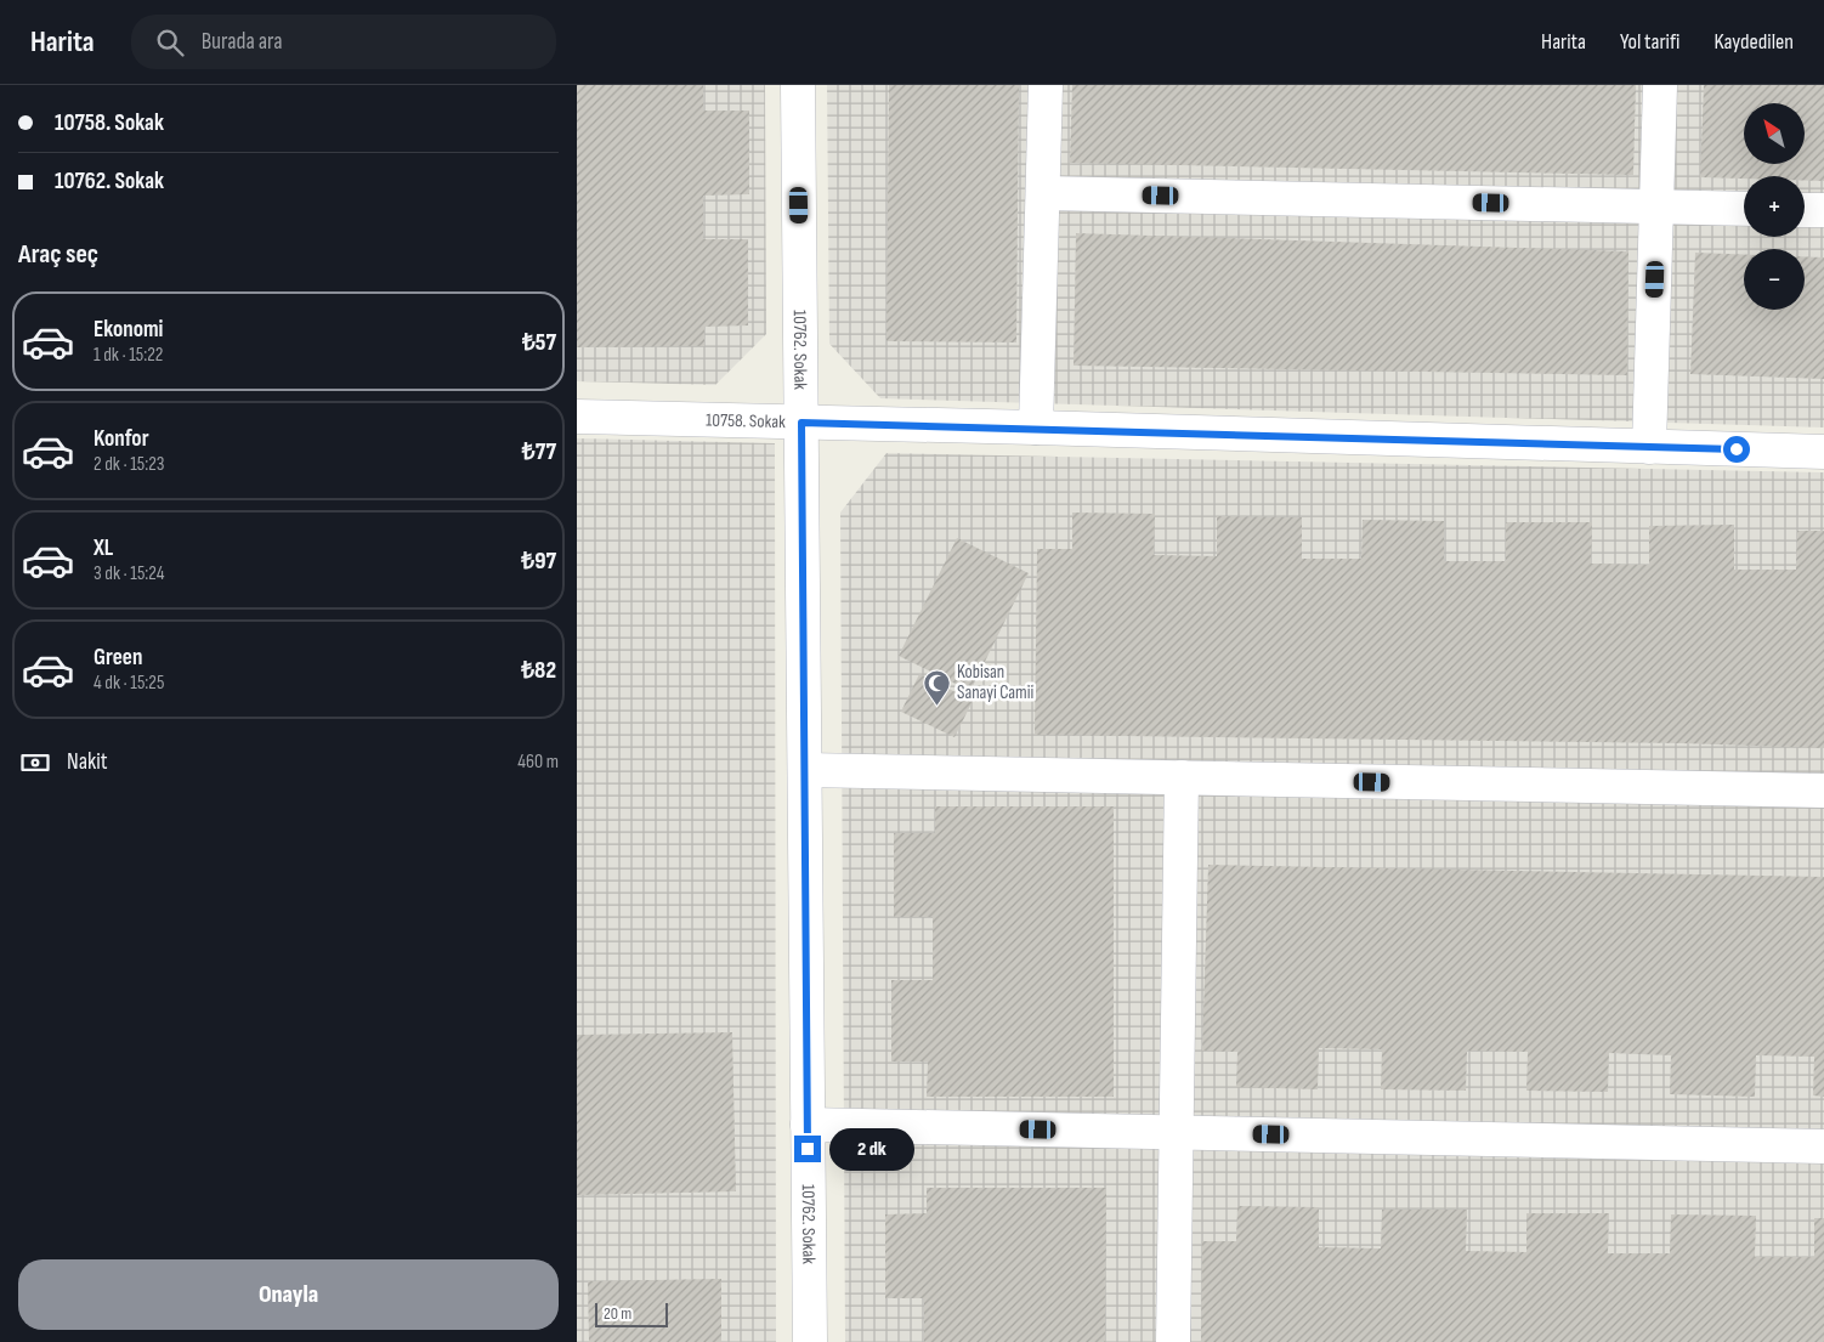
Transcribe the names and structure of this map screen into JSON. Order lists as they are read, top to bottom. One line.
{"streets":{"street":["10762. Sokak","10758. Sokak"]},"crossings":[["10762. Sokak","10758. Sokak"]],"places":{"mosque":["Kobisan Sanayi Camii"]},"scale_bar":"20 m","north":"top left","page":{"header":"Harita","search":"Burada ara","nav":["Harita","Yol tarifi","Kaydedilen"],"banner":["10758. Sokak","10762. Sokak"],"map_buttons":["+","−"],"heading":"Araç seç","list":[{"name":"Ekonomi","note":"1 dk · 15:22","value":"₺57"},{"name":"Konfor","note":"2 dk · 15:23","value":"₺77"},{"name":"XL","note":"3 dk · 15:24","value":"₺97"},{"name":"Green","note":"4 dk · 15:25","value":"₺82"}],"pay":["Nakit","460 m"],"bubble":"2 dk","buttons":"Onayla","scale":"20 m"}}
